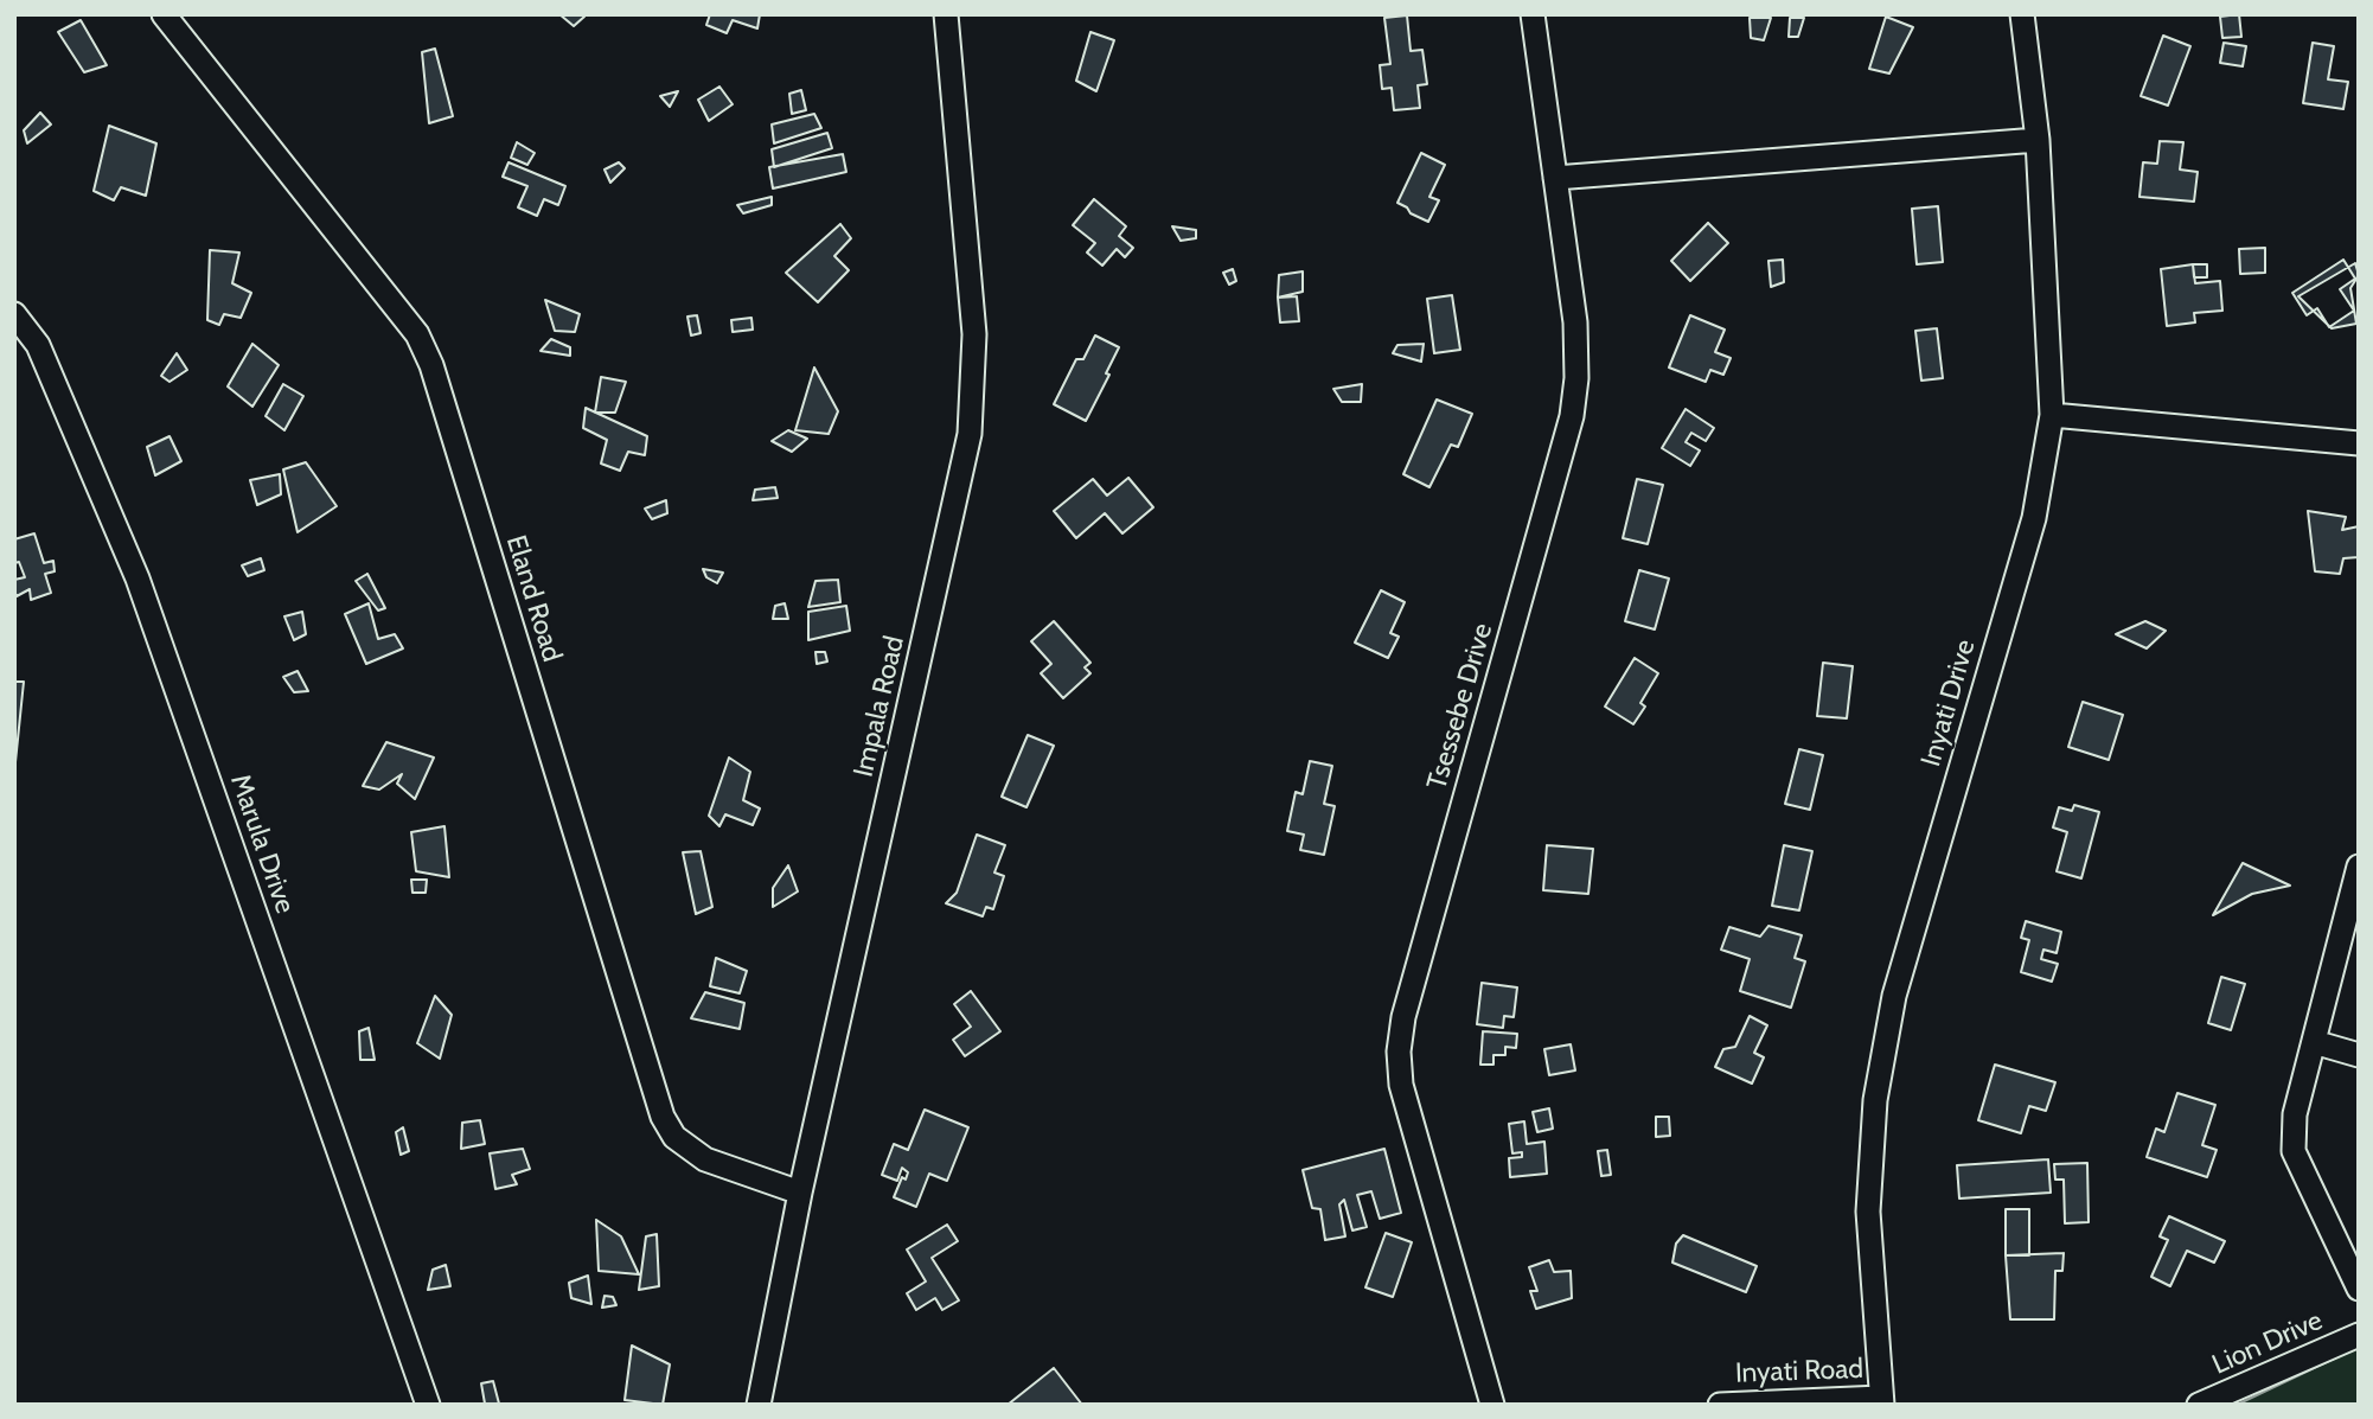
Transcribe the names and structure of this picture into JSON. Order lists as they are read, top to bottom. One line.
{"streets":{"street":["Eland Road","Inyati Drive","Impala Road","Tsessebe Drive","Marula Drive","Lion Drive","Inyati Road"]},"crossings":[["Eland Road","Impala Road"],["Inyati Drive","Inyati Road"]]}
